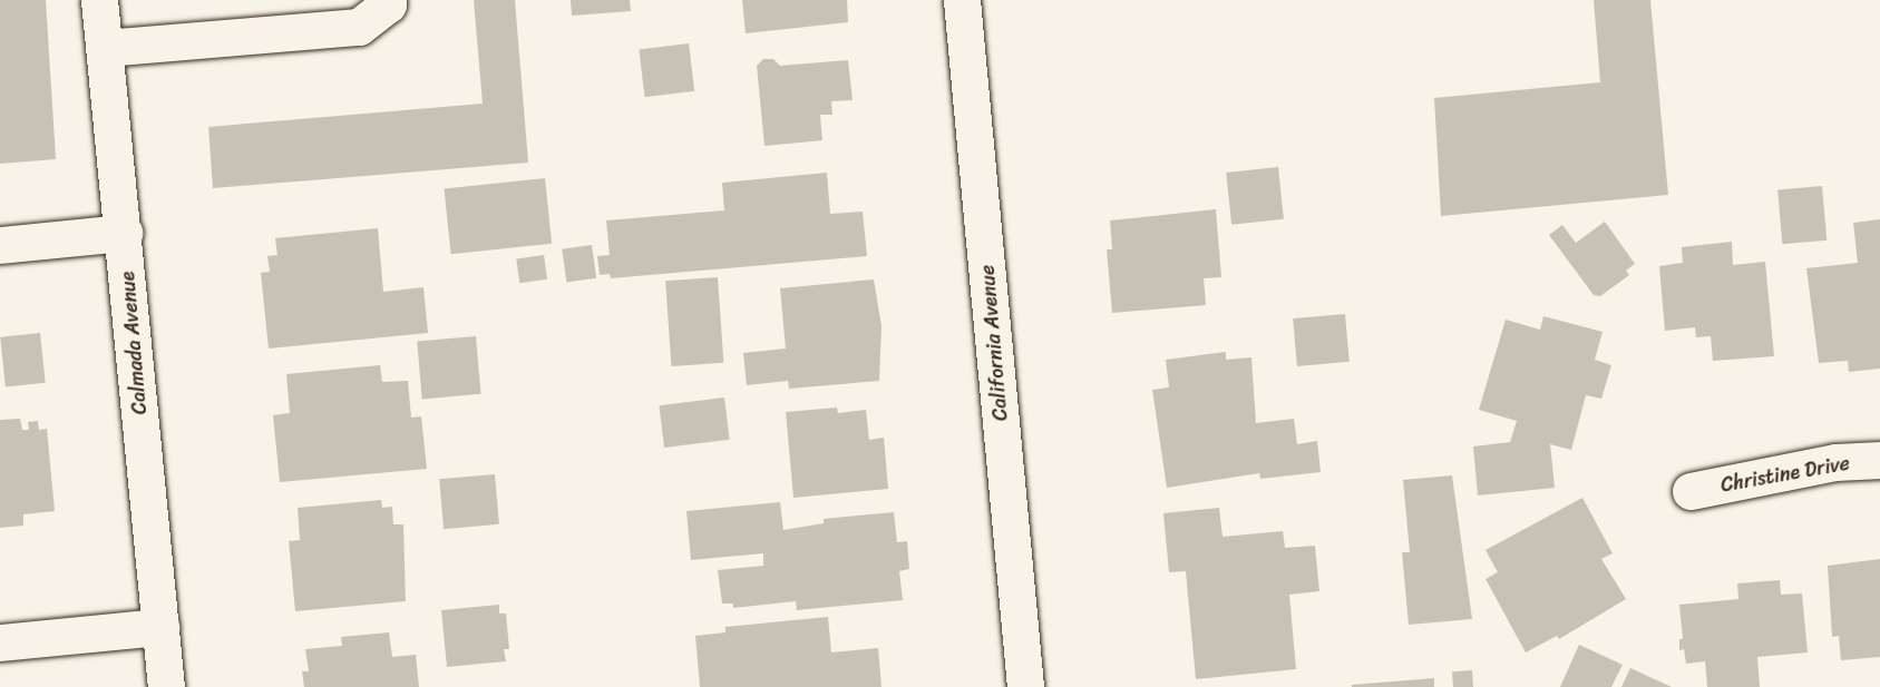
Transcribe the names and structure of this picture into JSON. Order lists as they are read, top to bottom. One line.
{"streets":{"street":["Calmada Avenue","California Avenue","Christine Drive"]}}
